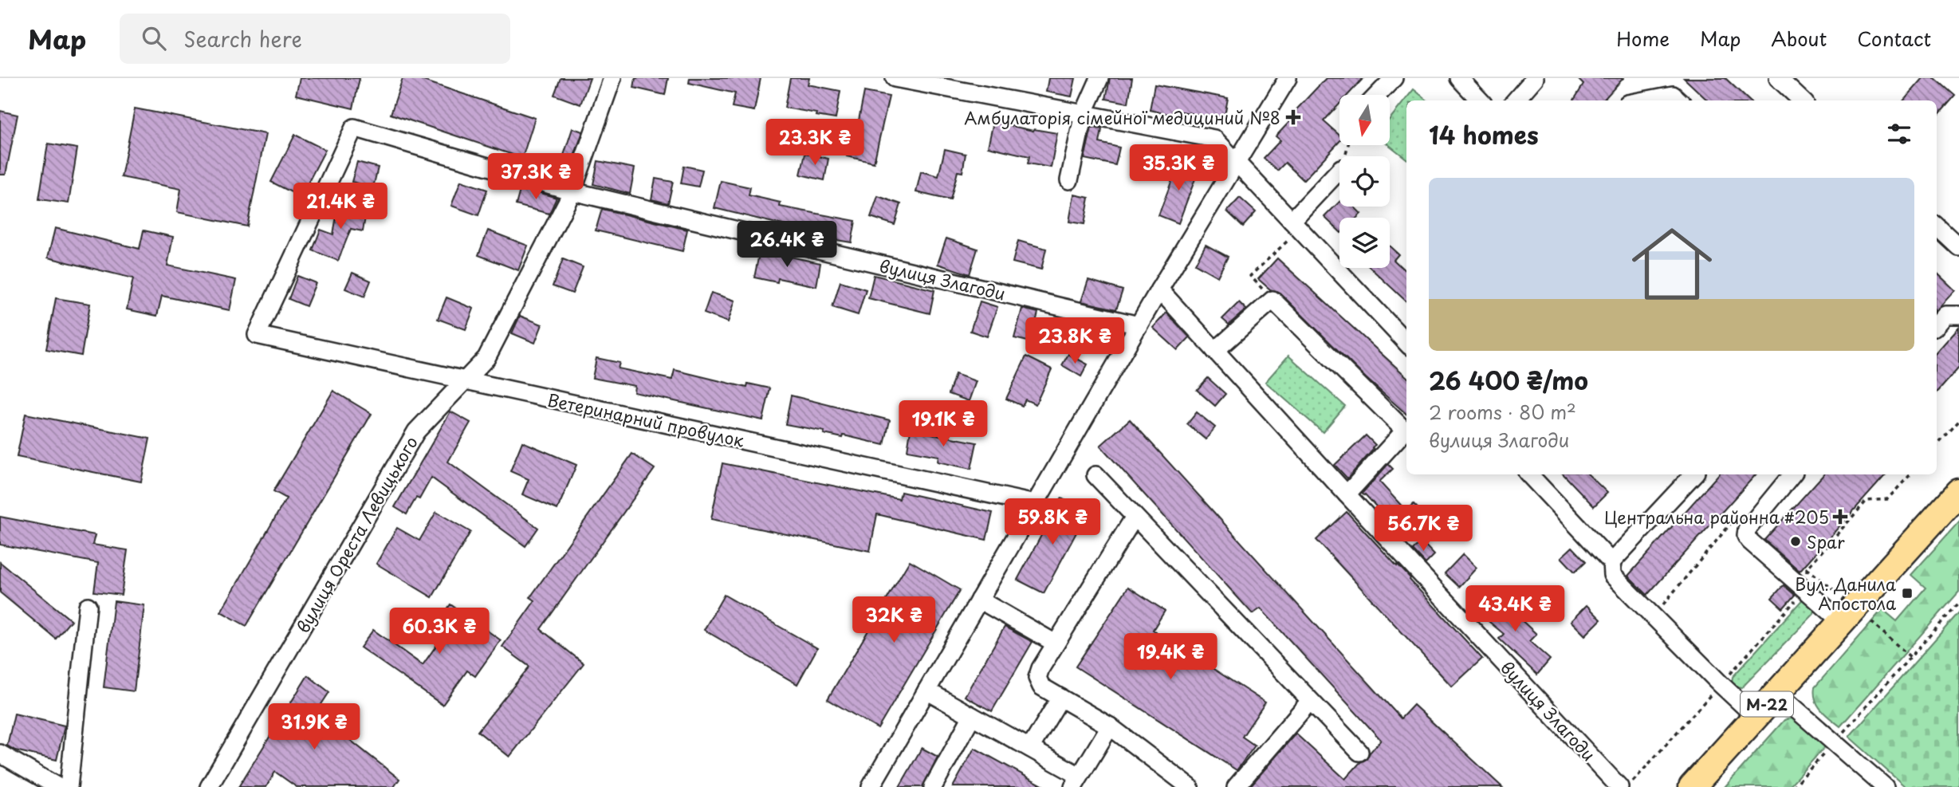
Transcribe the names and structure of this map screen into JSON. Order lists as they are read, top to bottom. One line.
{"streets":{"highway":["М-22"],"street":["вулиця Злагоди","Ветеринарний провулок","вулиця Ореста Левицького"]},"crossings":[["вулиця Злагоди","Ветеринарний провулок"],["вулиця Злагоди","вулиця Ореста Левицького"],["Ветеринарний провулок","вулиця Ореста Левицького"]],"places":{"health":["Амбулаторія сімейної медициний №8","Центральна районна #205"],"other":["Spar"],"transit":["Вул. Данила Апостола"]},"north":"bottom","page":{"header":"Map","search":"Search here","nav":["Home","Map","About","Contact"],"heading":"14 homes","price":["23.3K ₴","35.3K ₴","37.3K ₴","21.4K ₴","26.4K ₴","23.8K ₴","19.1K ₴","59.8K ₴","56.7K ₴","43.4K ₴","32K ₴","60.3K ₴","19.4K ₴","31.9K ₴"],"list":[{"name":"26 400 ₴/mo","note":"2 rooms · 80 m² · вулиця Злагоди"}]}}
